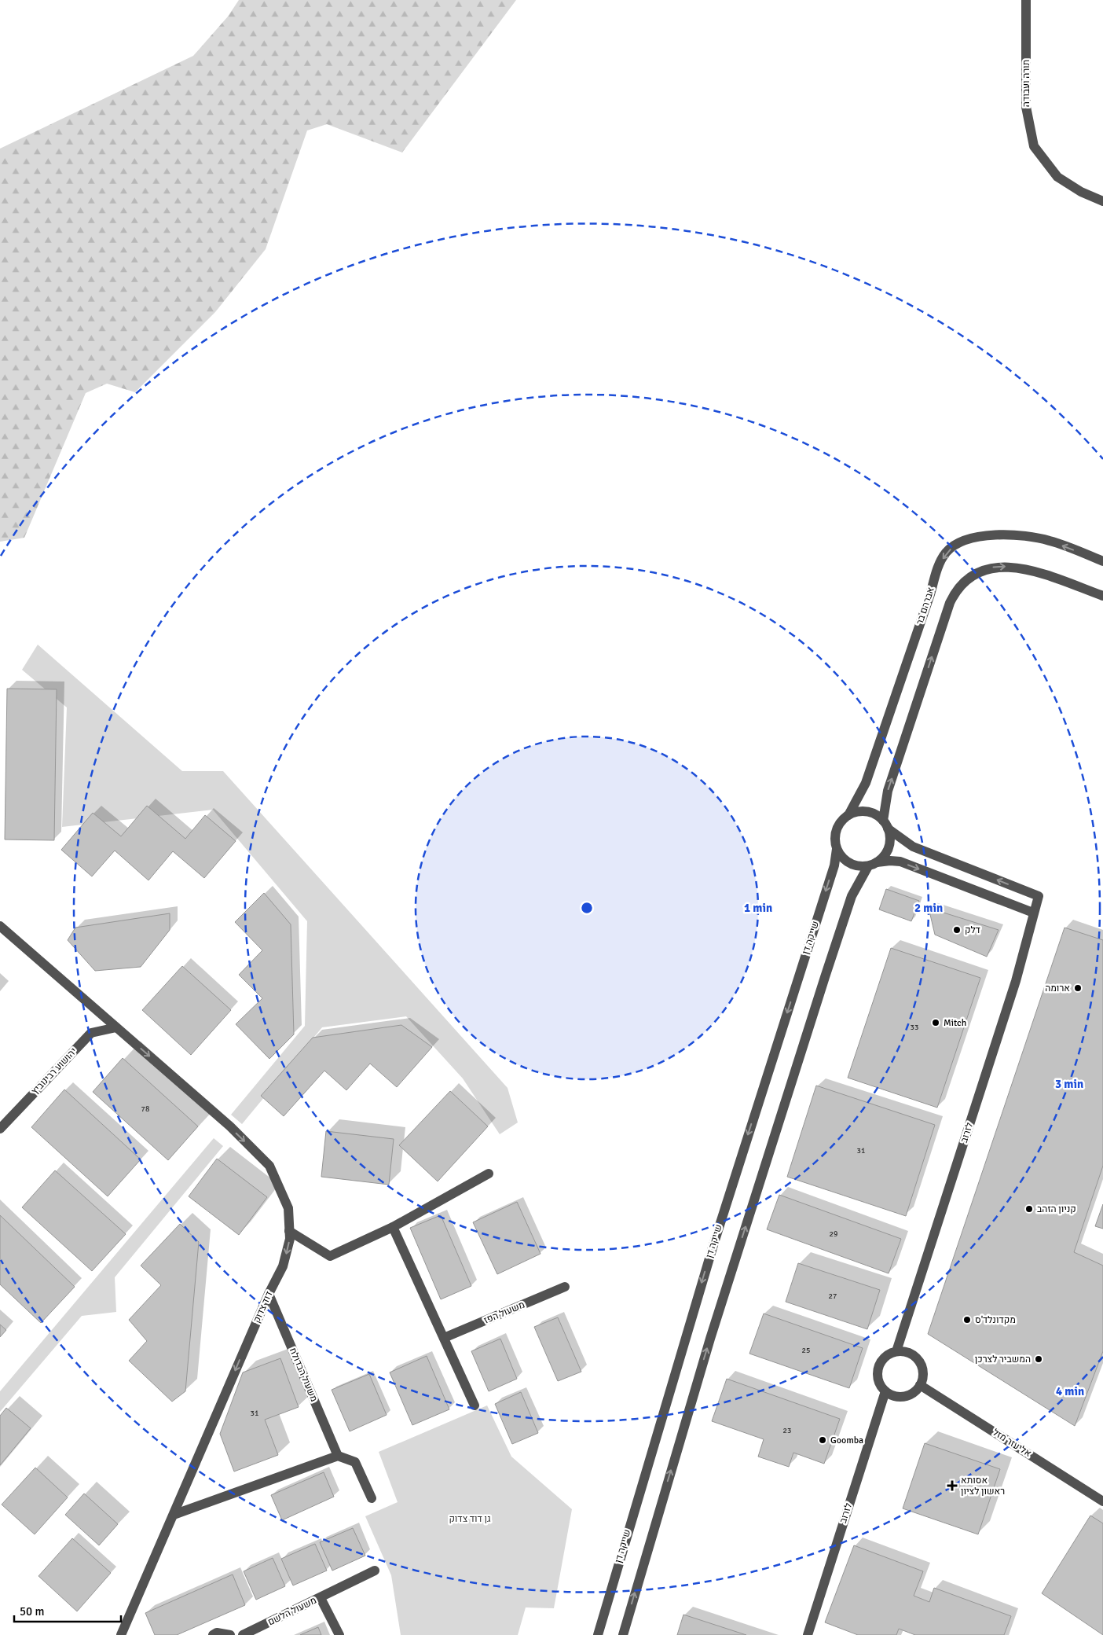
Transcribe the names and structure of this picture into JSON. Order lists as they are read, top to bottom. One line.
{"streets":{"street":["תורה ועבודה","אברהם בר","שייקה דן","יהושוע רבינוביץ","לזרוב","דוד צדוק","משעול הפז","משעול הבדולח","אליעזר מזל","משעול הלשם"]},"crossings":[["אברהם בר","שייקה דן"],["אברהם בר","לזרוב"],["שייקה דן","לזרוב"],["יהושוע רבינוביץ","דוד צדוק"],["לזרוב","אליעזר מזל"],["דוד צדוק","משעול הבדולח"]],"one_way":["אברהם בר","דוד צדוק"],"parks":["גן דוד צדוק"],"places":{"other":["דלק","ארומה","Mitch","קניון הזהב","מקדונלד'ס","המשביר לצרכן","Goomba"],"health":["אסותא ראשון לציון"]},"house_numbers":["33","78","31","29","27","25","31","23"],"scale_bar":"50 m","rings":["1 min","2 min","3 min","4 min"]}
